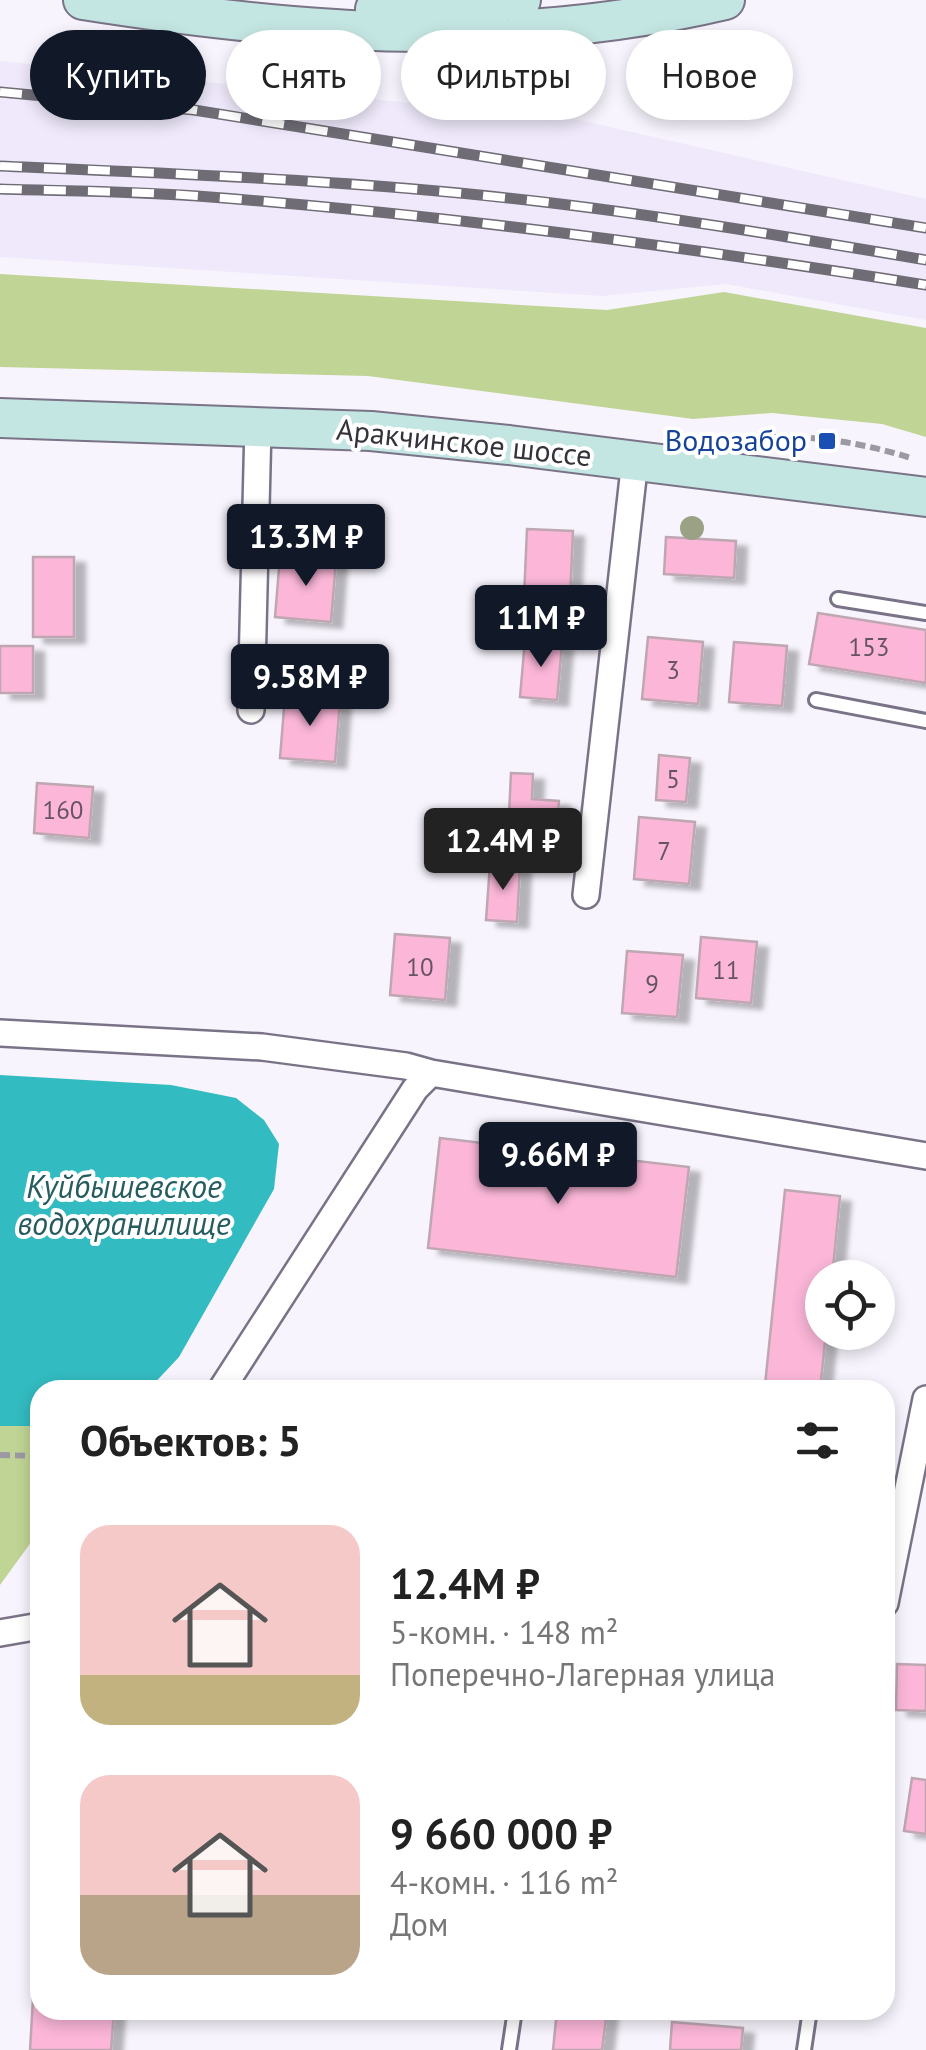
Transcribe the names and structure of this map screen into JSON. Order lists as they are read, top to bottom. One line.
{"streets":{"main road":["Аракчинское шоссе"]},"water":["Куйбышевское водохранилище"],"places":{"transit":["Водозабор"]},"house_numbers":["153","3","5","160","7","10","11","9"],"page":{"chip":["Купить","Снять","Фильтры","Новое"],"price":["13.3M ₽","11M ₽","9.58M ₽","12.4M ₽","9.66M ₽"],"heading":"Объектов: 5","list":[{"name":"12.4M ₽","note":"5-комн. · 148 m² · Поперечно-Лагерная улица"},{"name":"9 660 000 ₽","note":"4-комн. · 116 m² · Дом"}]}}
